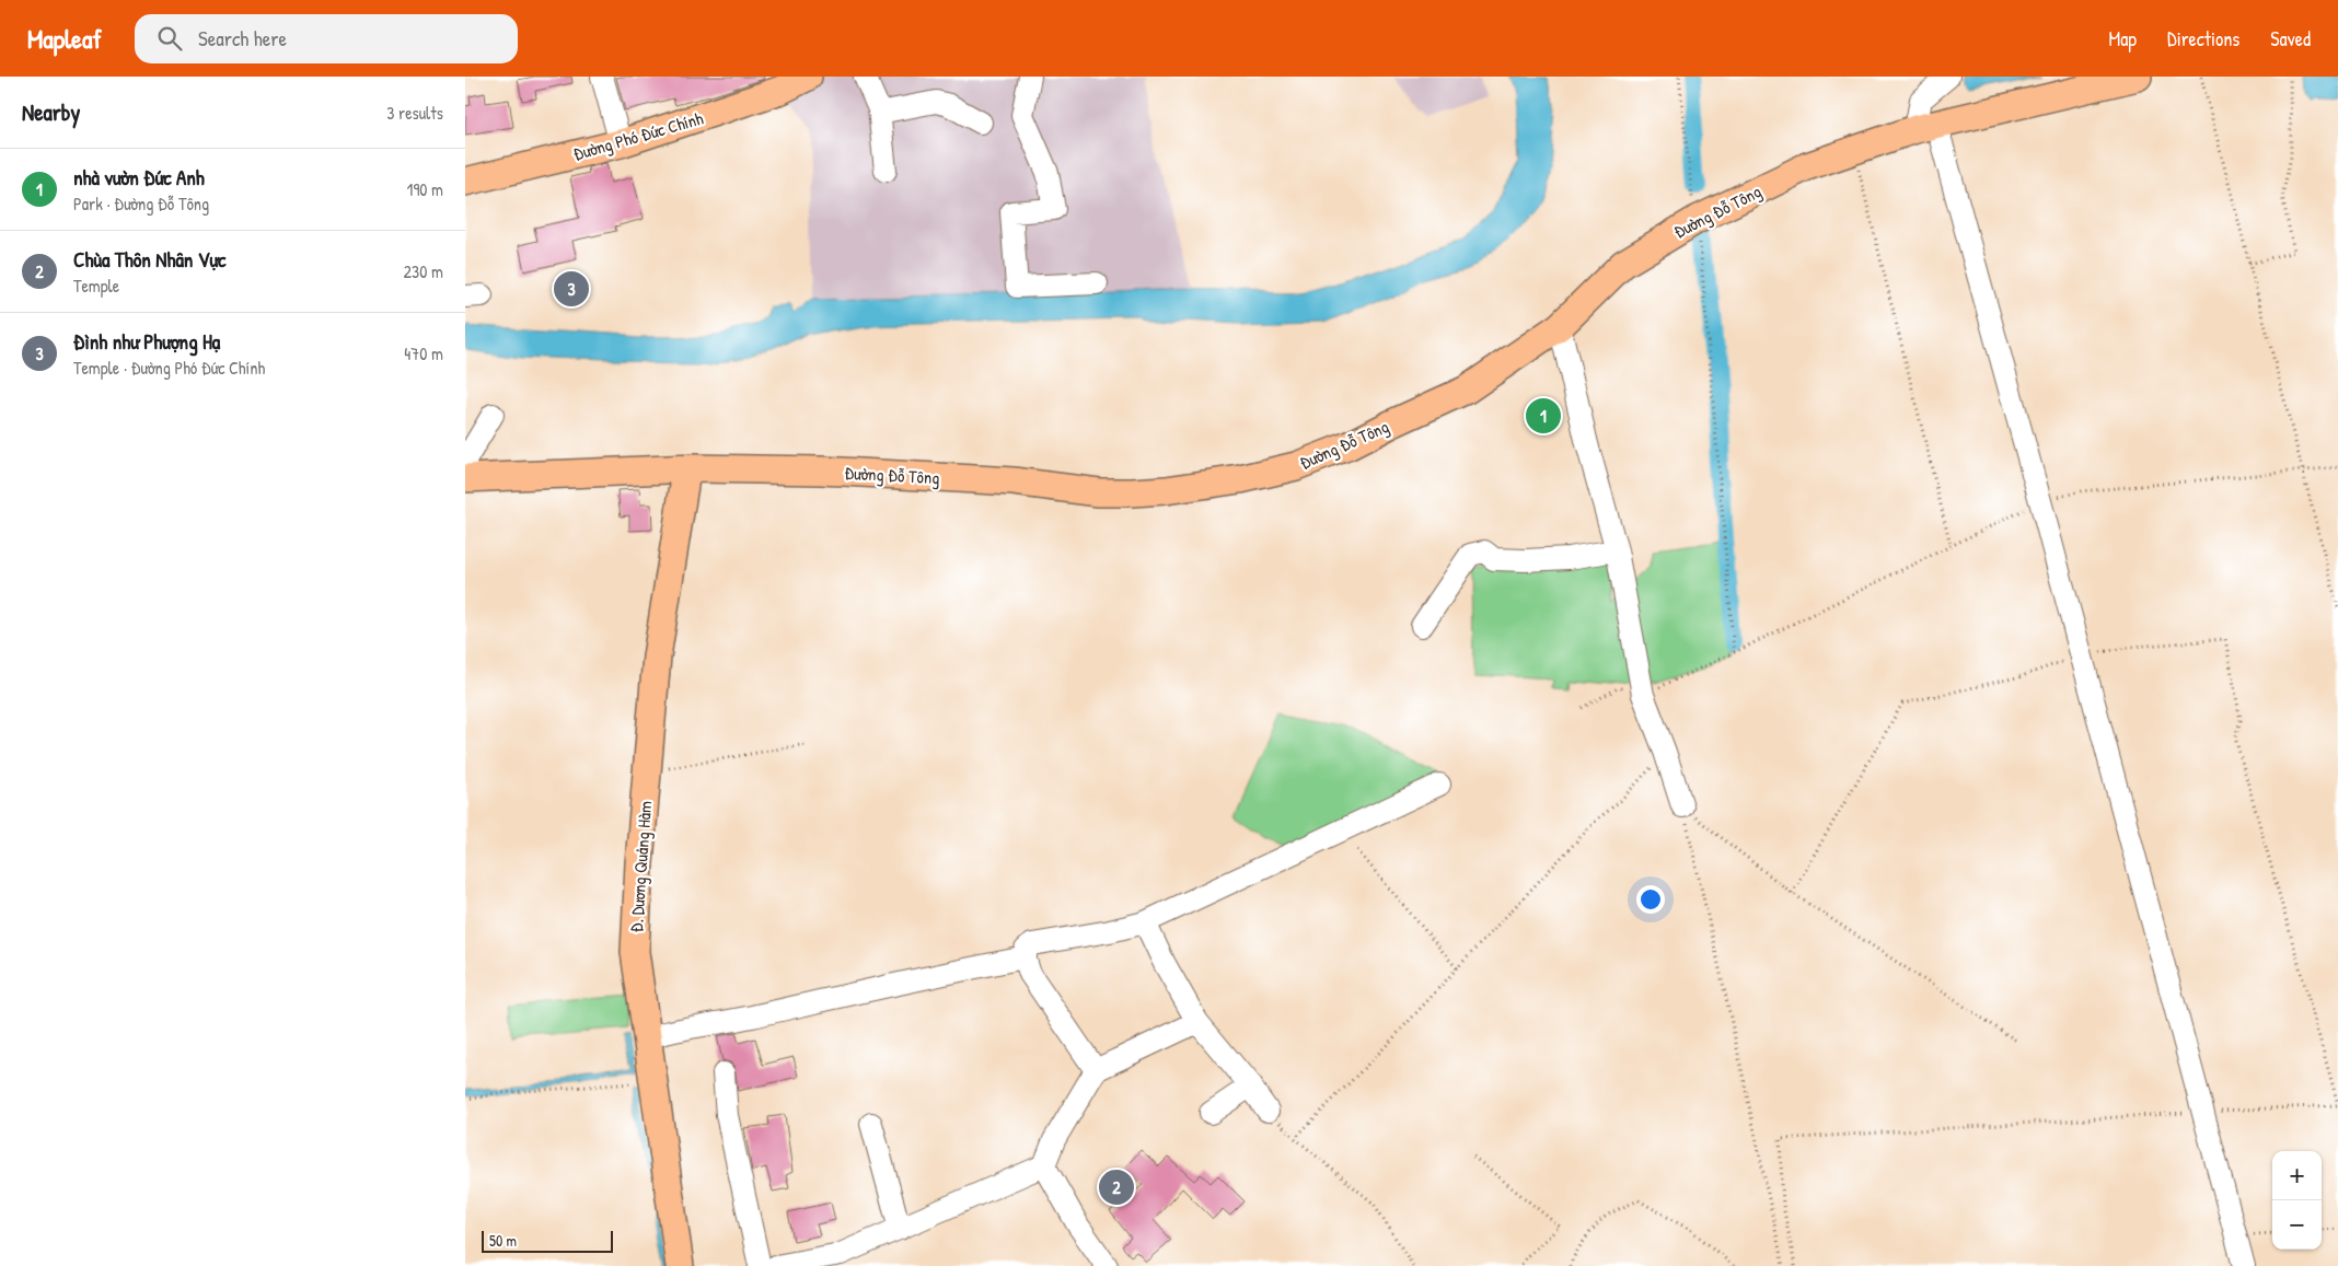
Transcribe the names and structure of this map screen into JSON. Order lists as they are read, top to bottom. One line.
{"streets":{"main road":["Đường Phó Đức Chính","Đường Đỗ Tông","Đ. Dương Quảng Hàm"]},"crossings":[["Đường Đỗ Tông","Đ. Dương Quảng Hàm"]],"scale_bar":"50 m","page":{"header":"Mapleaf","search":"Search here","nav":["Map","Directions","Saved"],"heading":["Nearby","3 results"],"list":[{"mark":"1","name":"nhà vườn Đức Anh","note":"Park · Đường Đỗ Tông","value":"190 m"},{"mark":"2","name":"Chùa Thôn Nhân Vực","note":"Temple","value":"230 m"},{"mark":"3","name":"Đình như Phượng Hạ","note":"Temple · Đường Phó Đức Chính","value":"470 m"}],"pins":["3","1","2"],"map_buttons":["+","−"],"scale":"50 m"}}
